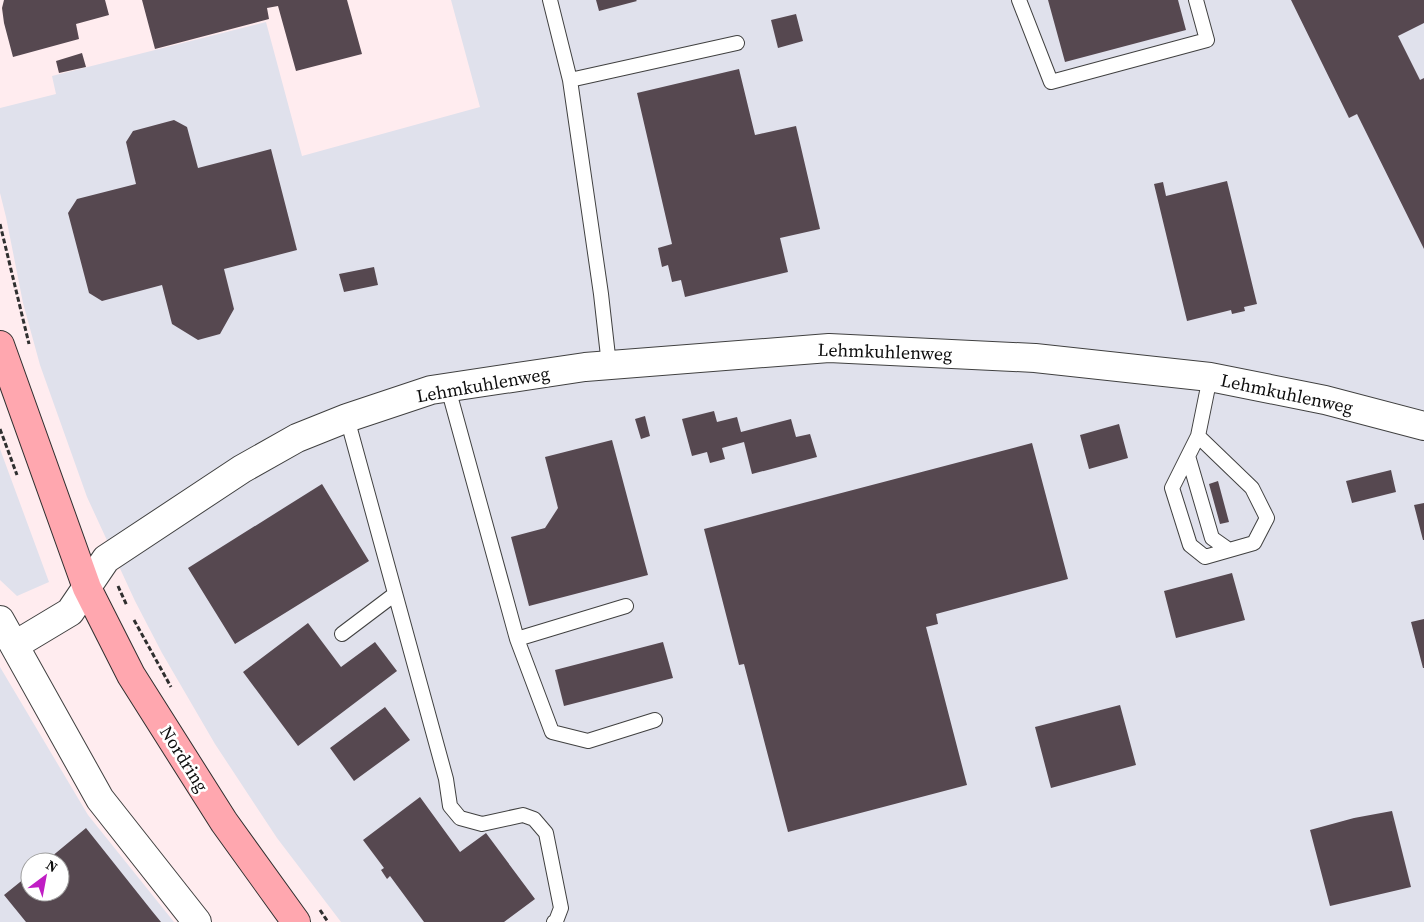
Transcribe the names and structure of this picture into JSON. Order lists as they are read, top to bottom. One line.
{"streets":{"main road":["Nordring"],"street":["Lehmkuhlenweg"]},"crossings":[["Lehmkuhlenweg","Nordring"]],"north":"top right"}
